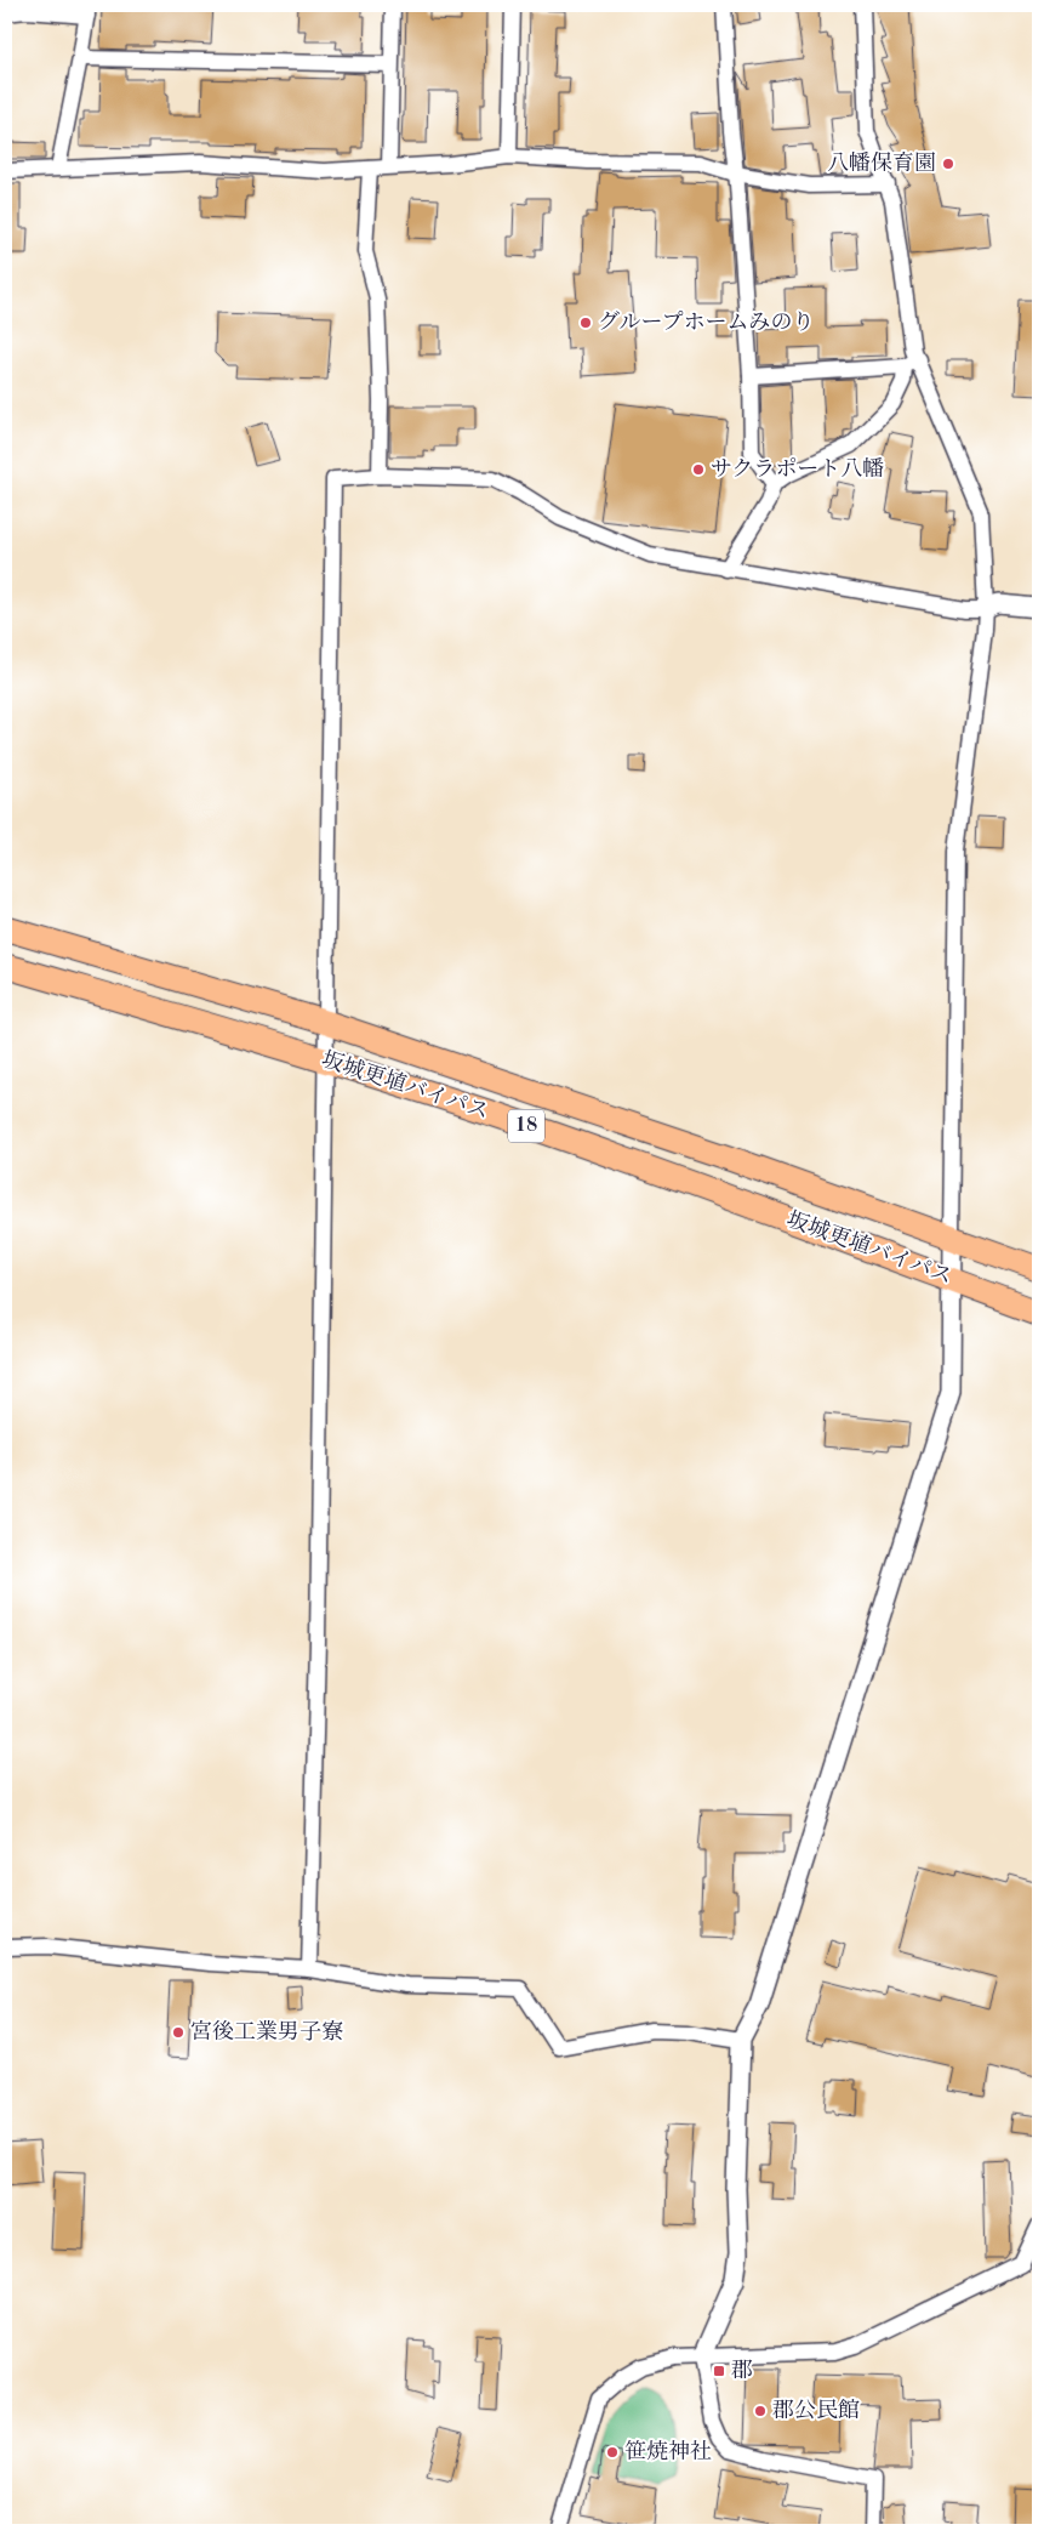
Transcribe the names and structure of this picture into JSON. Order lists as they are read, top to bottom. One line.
{"streets":{"highway":["坂城更埴バイパス","18"]},"places":{"other":["八幡保育園","グループホームみのり","サクラポート八幡","宮後工業男子寮","郡公民館","笹焼神社"],"transit":["郡"]}}
